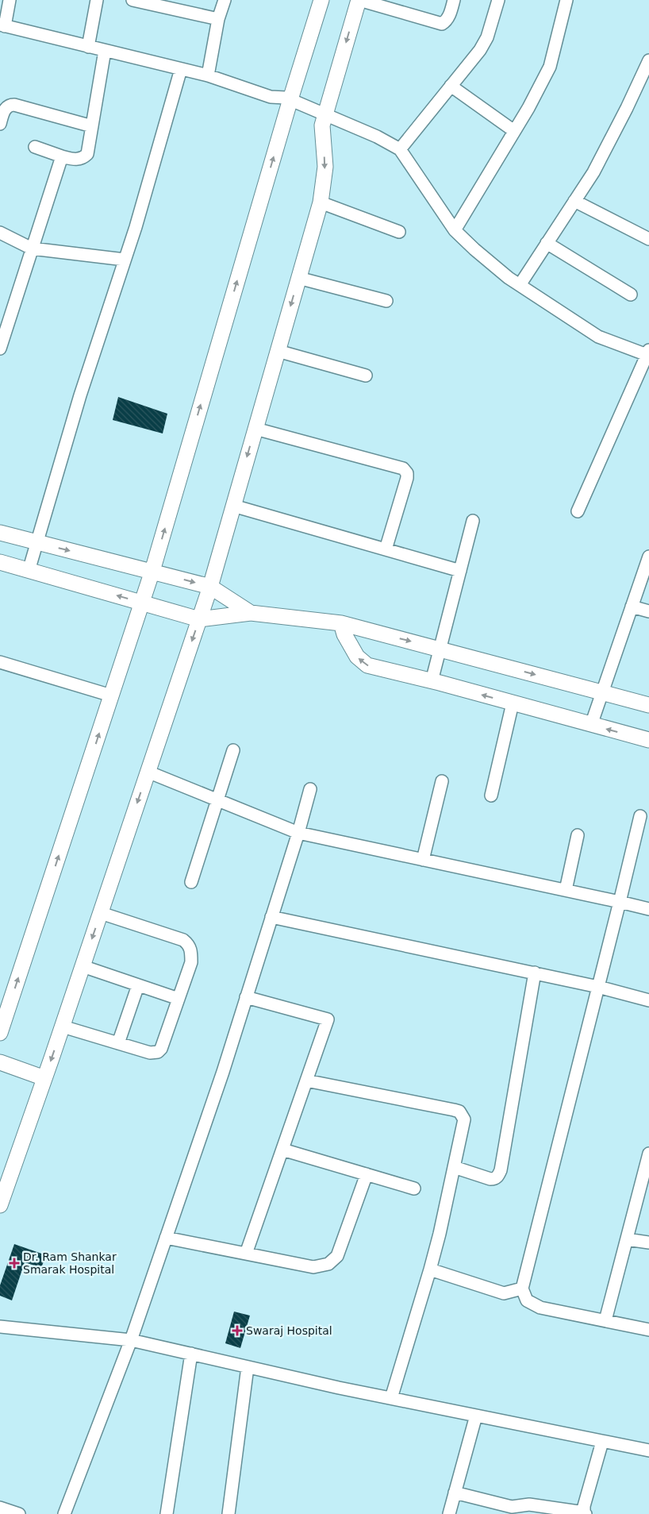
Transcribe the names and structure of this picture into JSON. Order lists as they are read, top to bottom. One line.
{"places":{"health":["Dr. Ram Shankar Smarak Hospital","Swaraj Hospital"]}}
